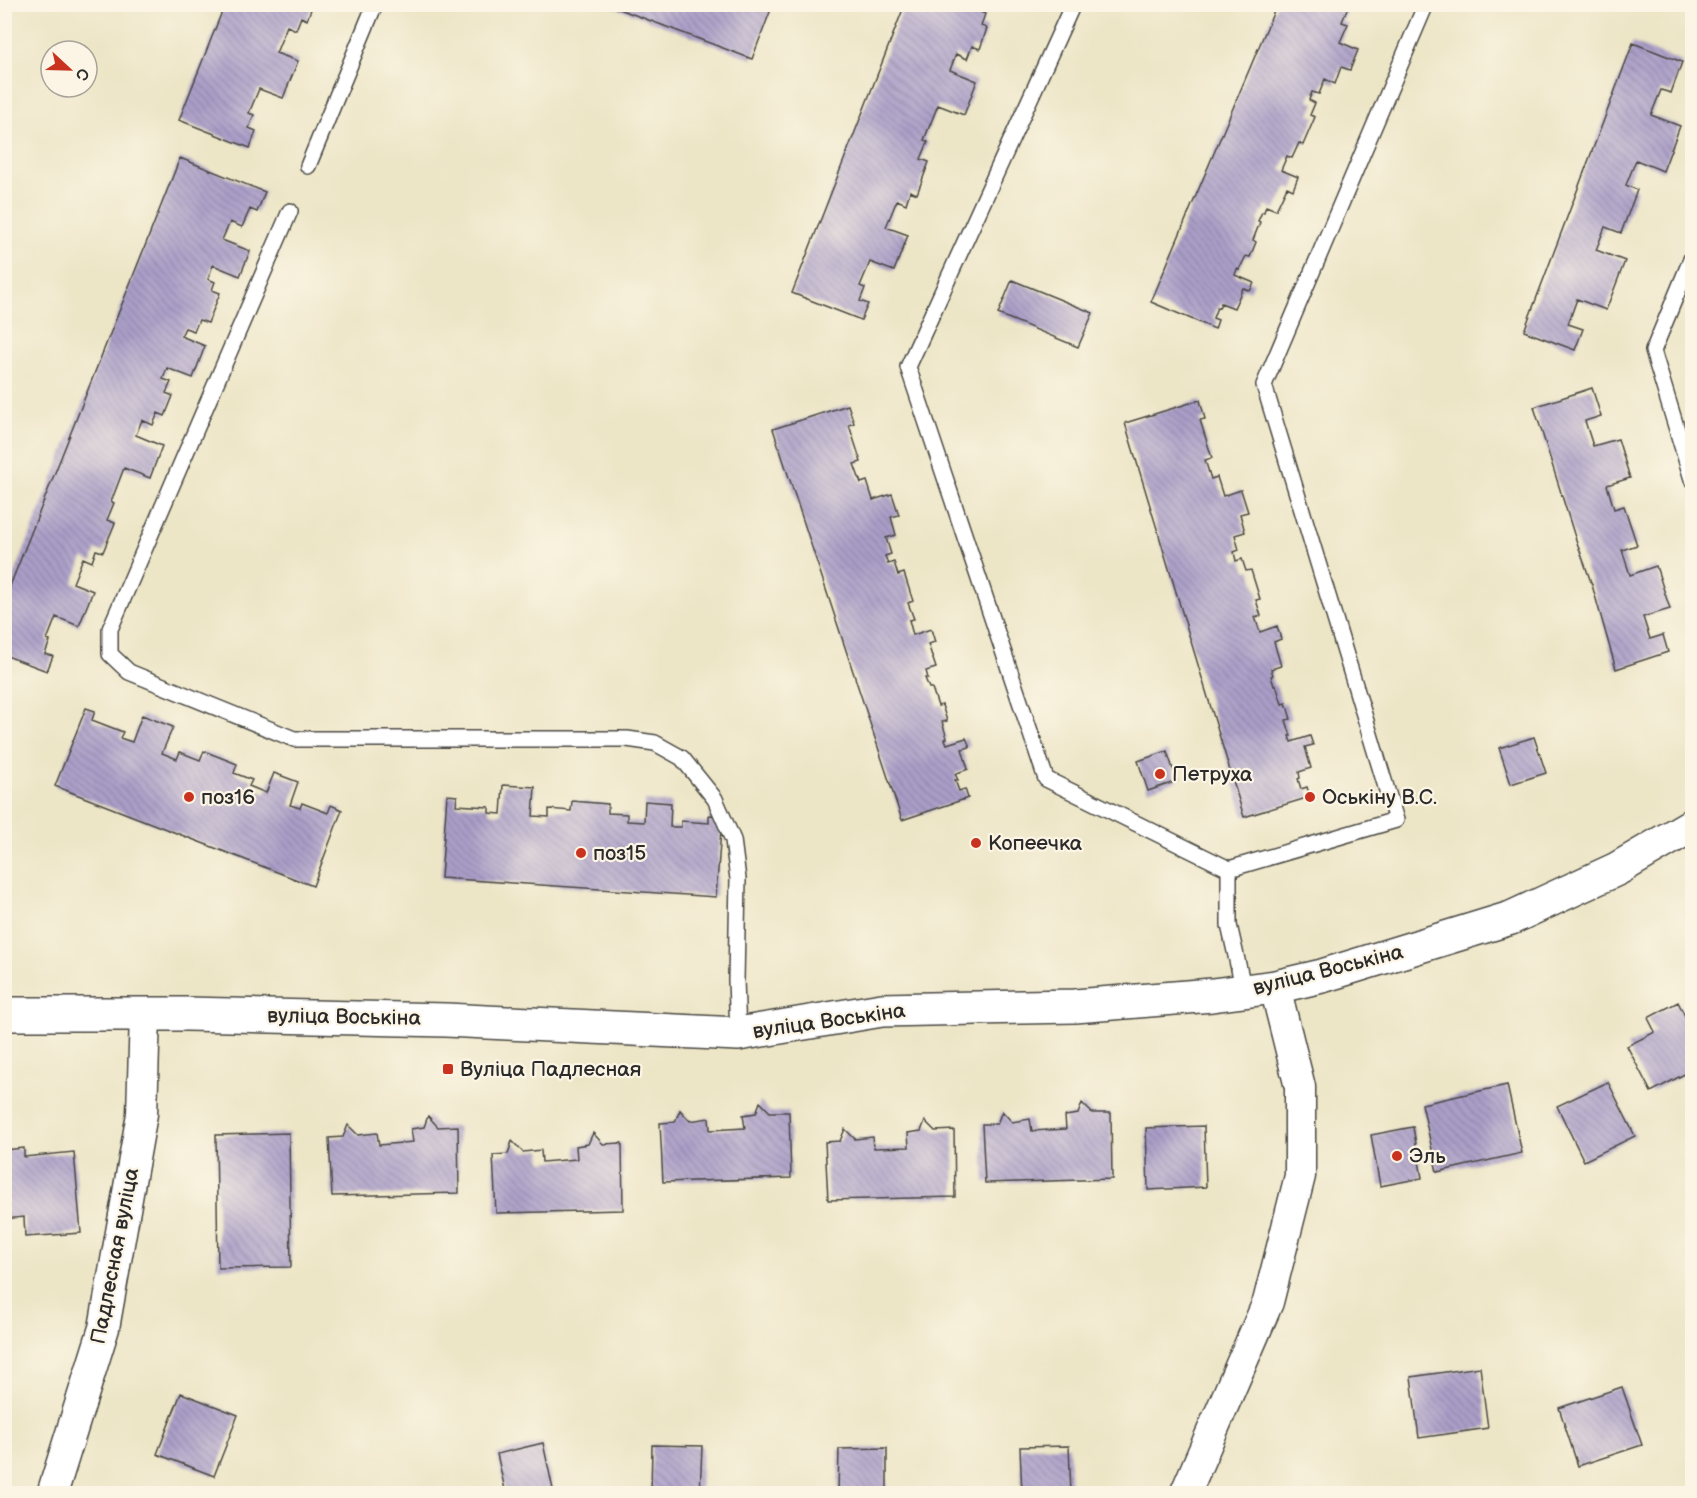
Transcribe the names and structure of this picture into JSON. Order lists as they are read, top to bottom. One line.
{"streets":{"street":["вуліца Воськіна","Падлесная вуліца"]},"crossings":[["вуліца Воськіна","Падлесная вуліца"]],"places":{"other":["Петруха","поз16","Оськіну В.С.","Копеечка","поз15","Эль"],"transit":["Вуліца Падлесная"]},"north":"right"}
